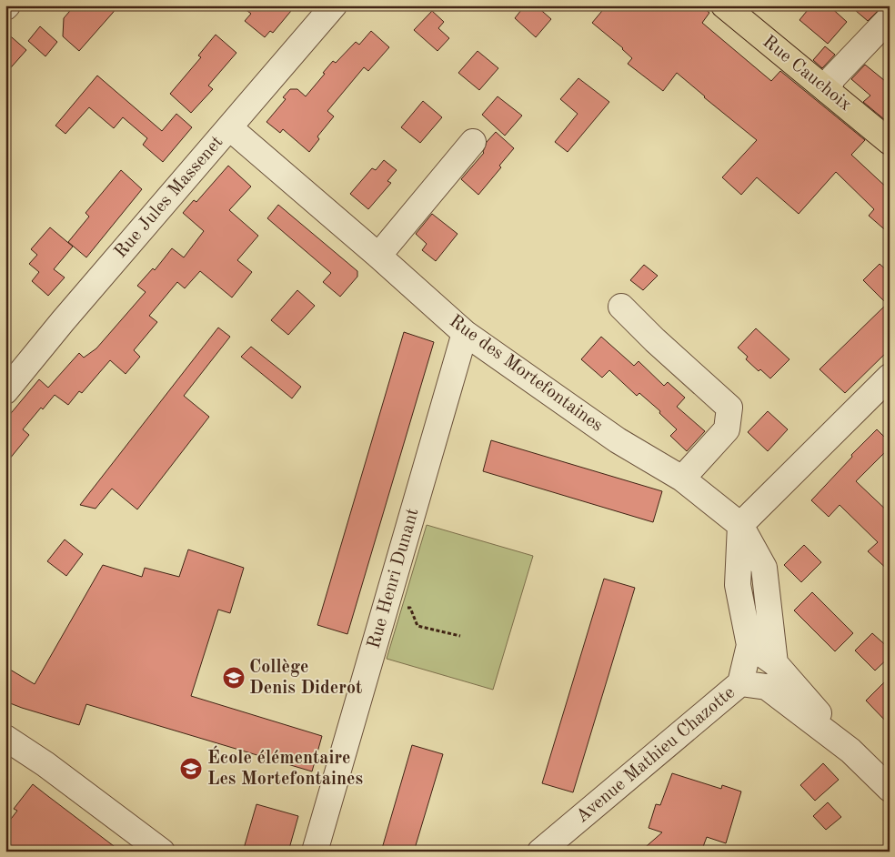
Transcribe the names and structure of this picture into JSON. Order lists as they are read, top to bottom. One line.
{"streets":{"main road":["Rue Cauchoix"],"street":["Rue Jules Massenet","Rue des Mortefontaines","Rue Henri Dunant","Avenue Mathieu Chazotte"]},"crossings":[["Rue Jules Massenet","Rue des Mortefontaines"],["Rue des Mortefontaines","Rue Henri Dunant"],["Rue des Mortefontaines","Avenue Mathieu Chazotte"]],"places":{"school or university":["Collège Denis Diderot","École élémentaire Les Mortefontaines"]}}
